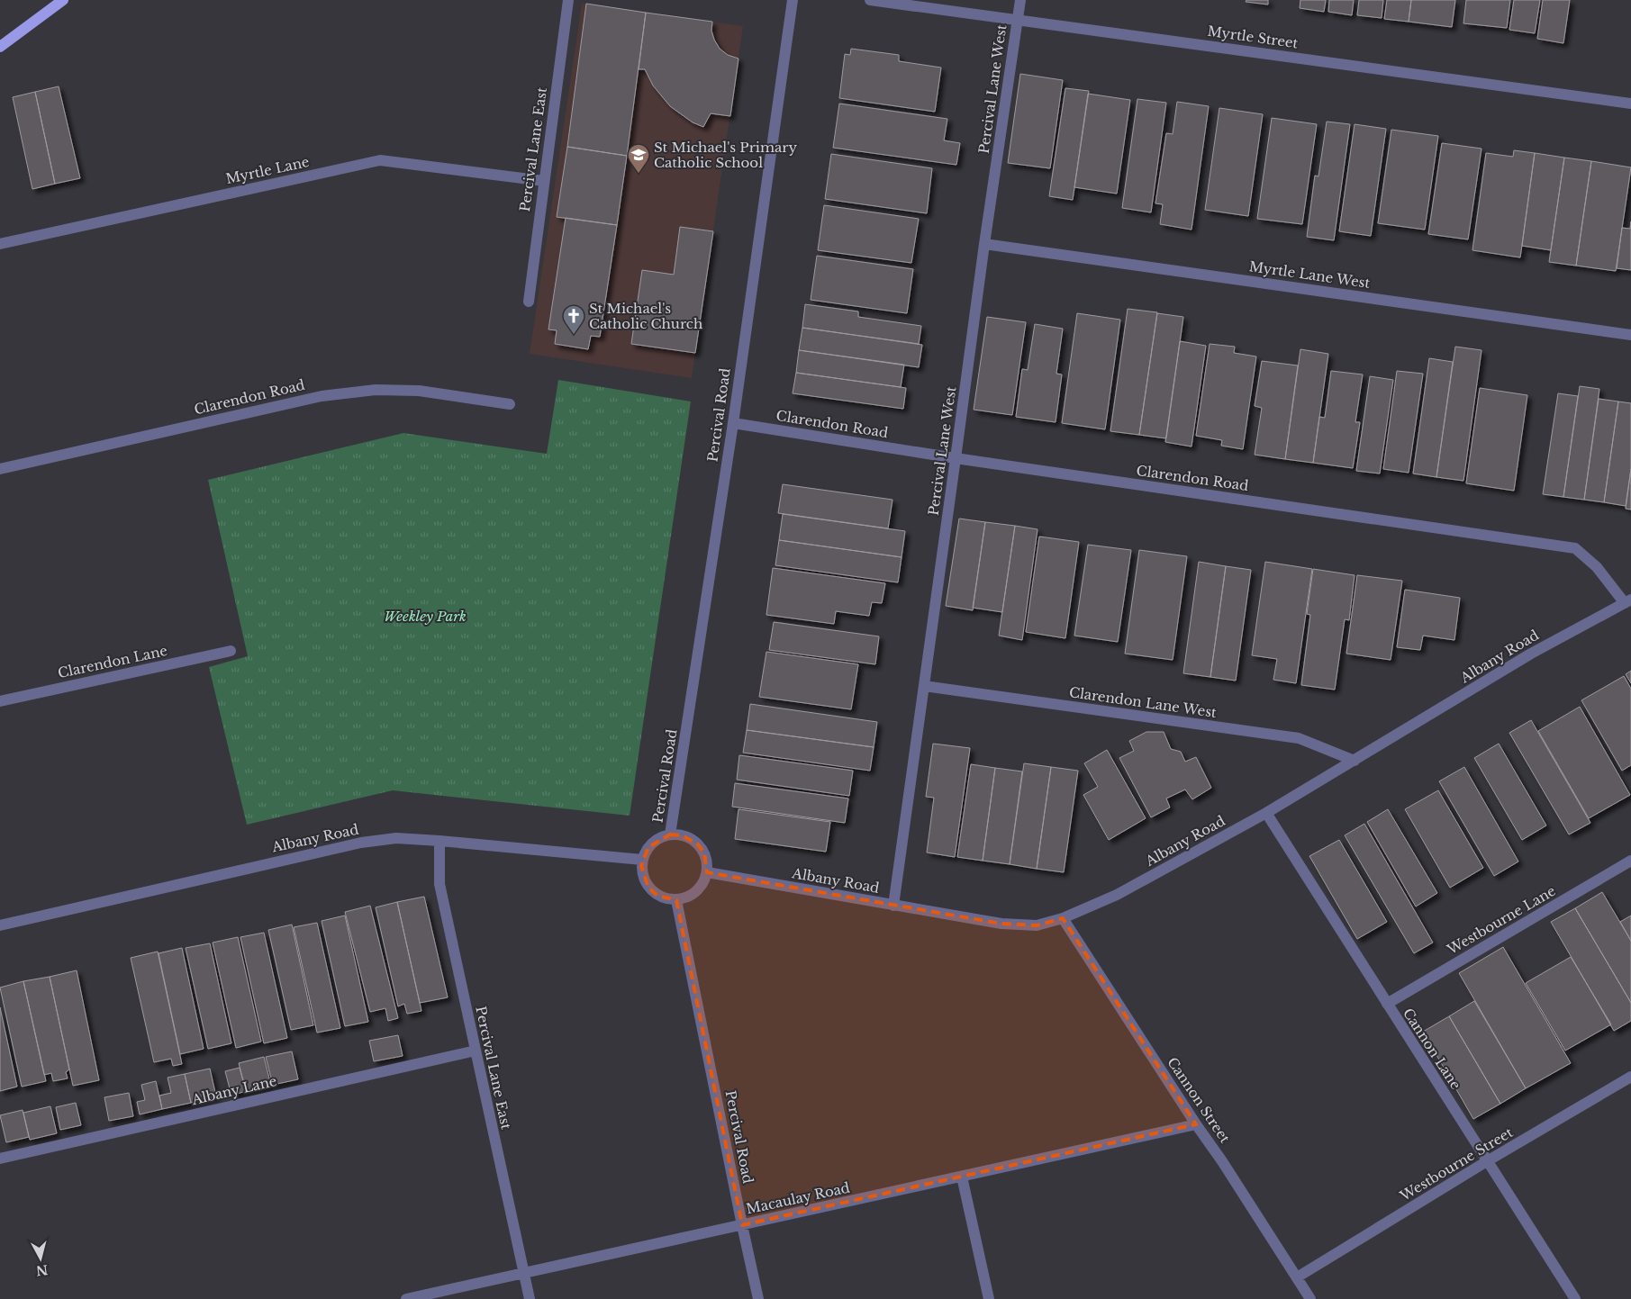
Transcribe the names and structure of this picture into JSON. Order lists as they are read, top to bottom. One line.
{"streets":{"street":["Myrtle Street","Percival Lane West","Percival Lane East","Myrtle Lane","Myrtle Lane West","Clarendon Road","Percival Road","Albany Road","Clarendon Lane","Clarendon Lane West","Westbourne Lane","Cannon Lane","Albany Lane","Cannon Street","Westbourne Street","Macaulay Road"]},"crossings":[["Myrtle Street","Percival Lane West"],["Percival Lane West","Myrtle Lane West"],["Percival Lane West","Clarendon Road"],["Percival Lane West","Albany Road"],["Percival Lane West","Clarendon Lane West"],["Percival Lane East","Myrtle Lane"],["Percival Lane East","Albany Road"],["Percival Lane East","Albany Lane"],["Percival Lane East","Macaulay Road"],["Clarendon Road","Percival Road"],["Clarendon Road","Albany Road"],["Percival Road","Albany Road"],["Percival Road","Macaulay Road"],["Albany Road","Clarendon Lane West"],["Albany Road","Cannon Lane"],["Albany Road","Cannon Street"],["Westbourne Lane","Cannon Lane"],["Cannon Lane","Westbourne Street"],["Cannon Street","Westbourne Street"],["Cannon Street","Macaulay Road"]],"parks":["Weekley Park"],"places":{"school or university":["St Michael's Primary Catholic School"],"church":["St Michael's Catholic Church"]},"north":"bottom"}
